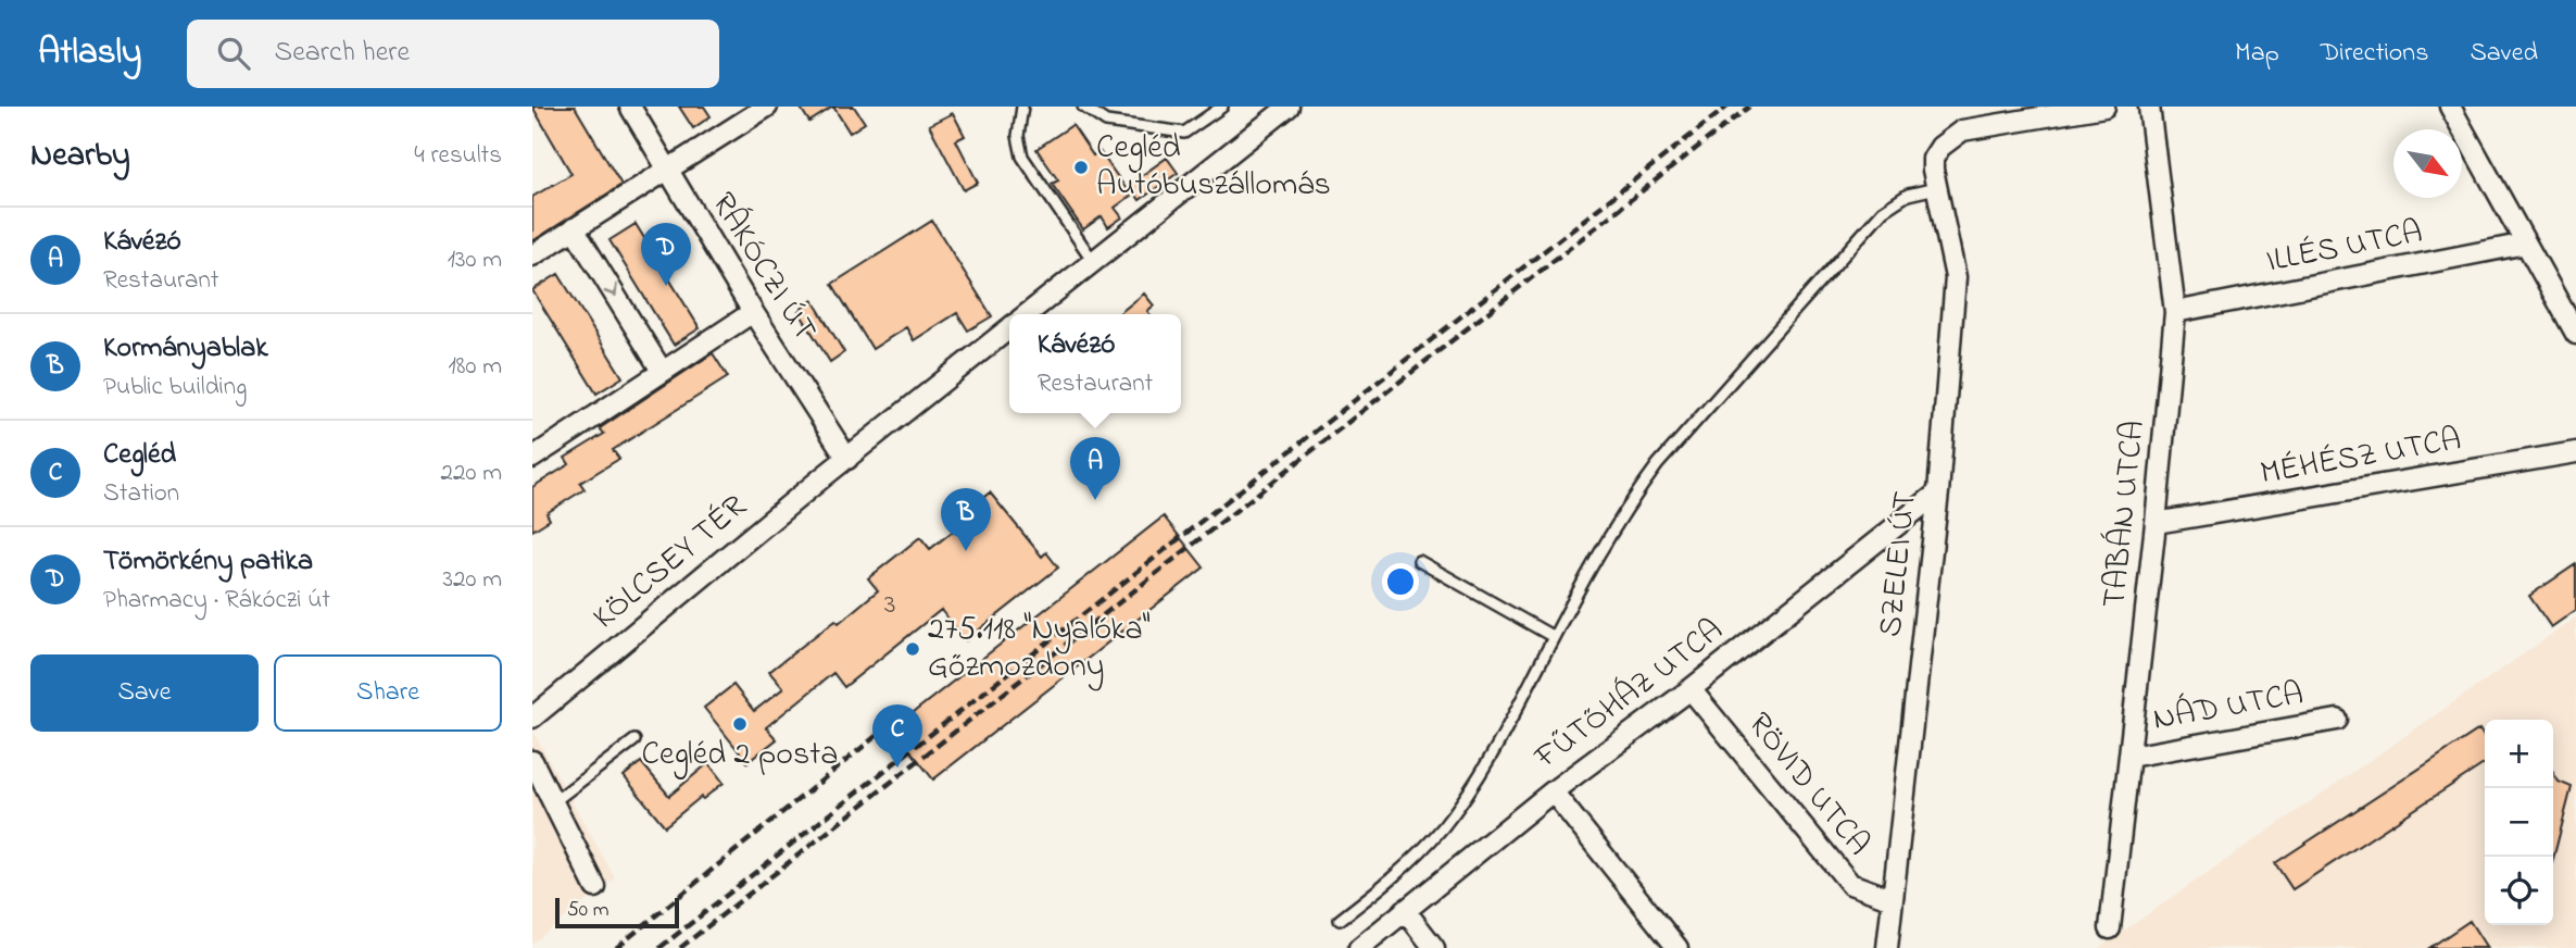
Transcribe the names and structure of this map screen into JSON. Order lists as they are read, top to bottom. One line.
{"streets":{"street":["ILLÉS UTCA","RÁKÓCZI ÚT","MÉHÉSZ UTCA","TABÁN UTCA","KÖLCSEY TÉR","SZELEI ÚT","FŰTŐHÁZ UTCA","NÁD UTCA","RÖVID UTCA"]},"crossings":[["ILLÉS UTCA","TABÁN UTCA"],["RÁKÓCZI ÚT","KÖLCSEY TÉR"],["MÉHÉSZ UTCA","TABÁN UTCA"],["TABÁN UTCA","NÁD UTCA"],["SZELEI ÚT","FŰTŐHÁZ UTCA"],["SZELEI ÚT","RÖVID UTCA"],["FŰTŐHÁZ UTCA","RÖVID UTCA"]],"places":["Cegléd Autóbuszállomás","275.118 \"Nyalóka\" Gőzmozdony","Cegléd 2 posta"],"house_numbers":["3"],"scale_bar":"50 m","north":"bottom right","page":{"header":"Atlasly","search":"Search here","nav":["Map","Directions","Saved"],"heading":["Nearby","4 results"],"list":[{"mark":"A","name":"Kávézó","note":"Restaurant","value":"130 m"},{"mark":"B","name":"Kormányablak","note":"Public building","value":"180 m"},{"mark":"C","name":"Cegléd","note":"Station","value":"220 m"},{"mark":"D","name":"Tömörkény patika","note":"Pharmacy · Rákóczi út","value":"320 m"}],"pins":["D","A","B","C"],"popup":["Kávézó","Restaurant"],"buttons":["Save","Share"],"map_buttons":["+","−"],"scale":"50 m"}}
